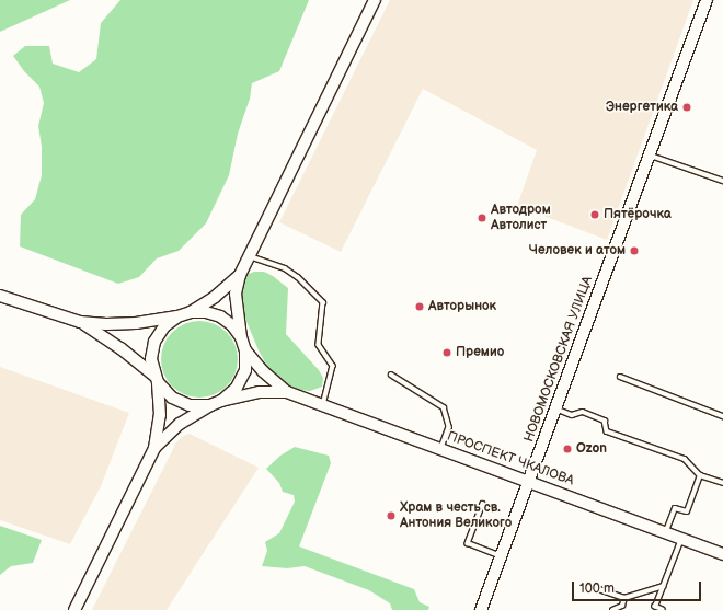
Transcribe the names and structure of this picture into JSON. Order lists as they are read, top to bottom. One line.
{"streets":{"main road":["НОВОМОСКОВСКАЯ УЛИЦА","ПРОСПЕКТ ЧКАЛОВА"]},"crossings":[["НОВОМОСКОВСКАЯ УЛИЦА","ПРОСПЕКТ ЧКАЛОВА"]],"places":["Энергетика","Пятёрочка","Автодром Автолист","Человек и атом","Авторынок","Премио","Ozon","Храм в честь св. Антония Великого"],"scale_bar":"100 m"}
